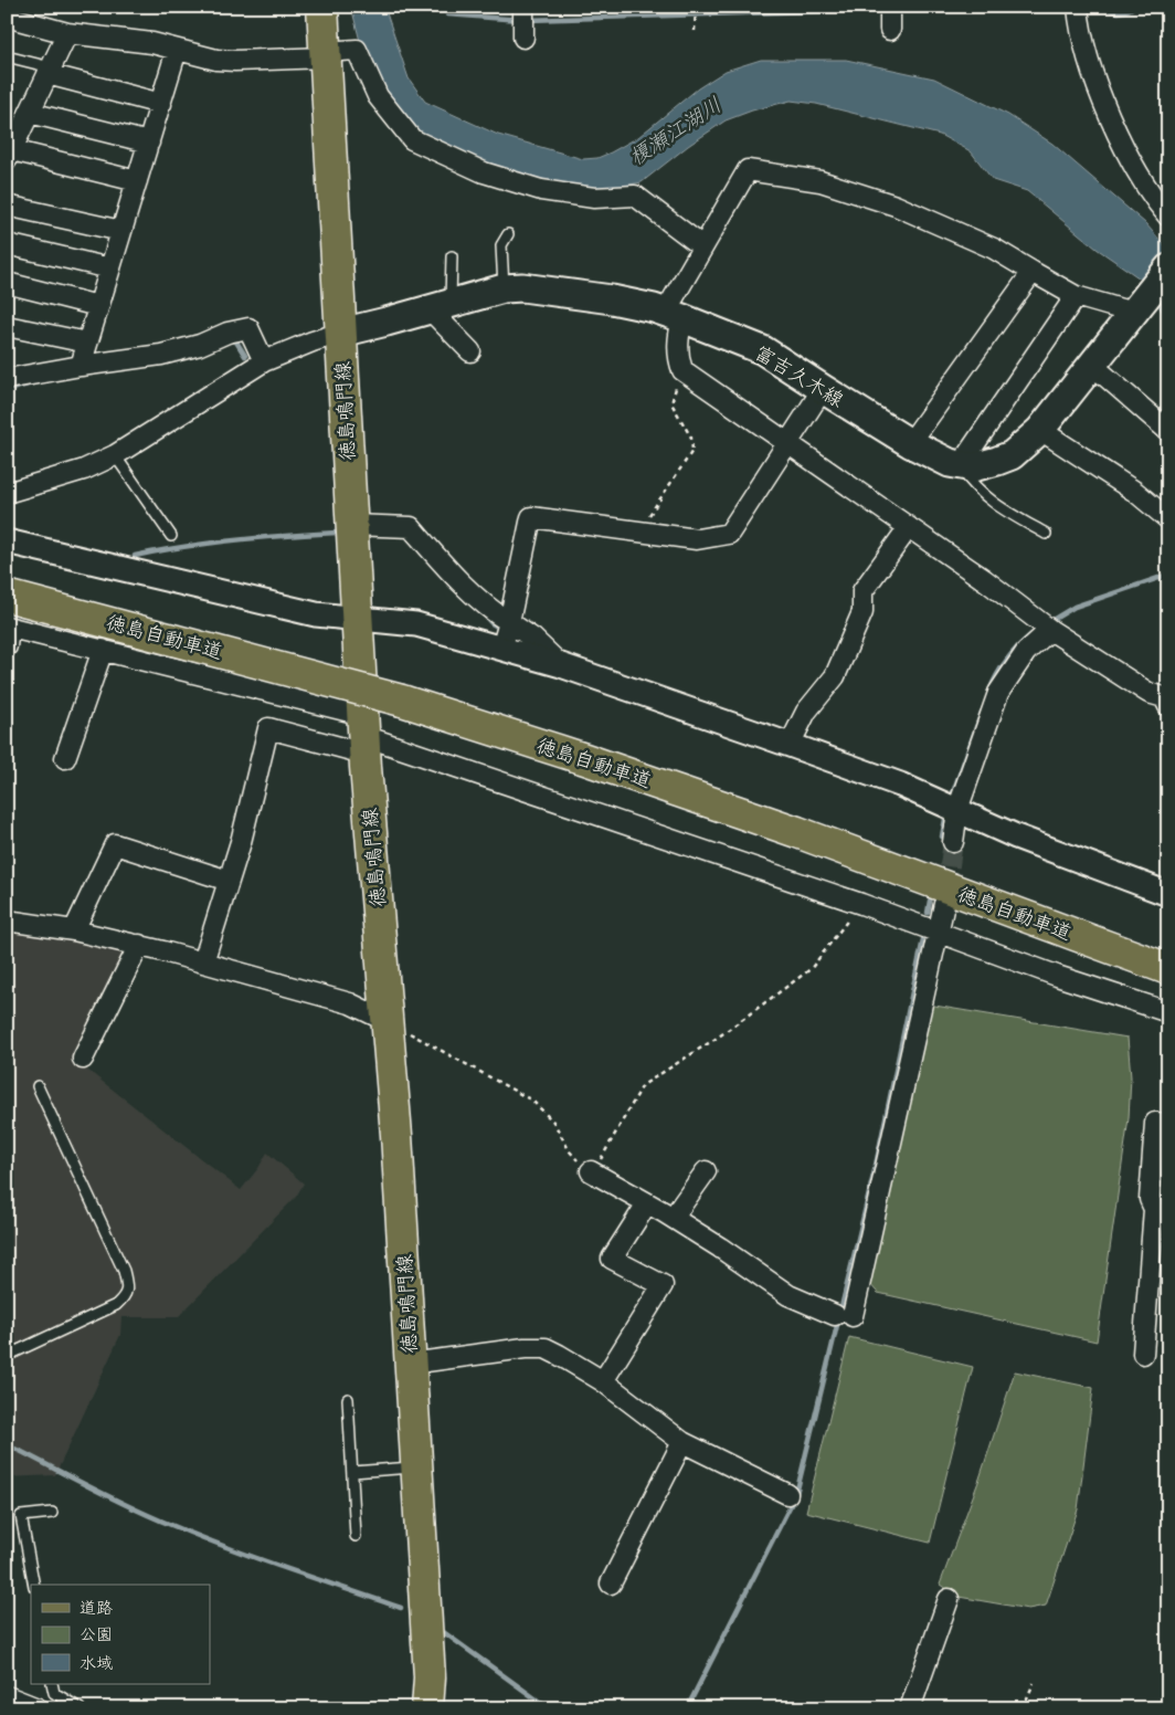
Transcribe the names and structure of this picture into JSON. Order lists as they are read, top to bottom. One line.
{"streets":{"main road":["富吉久木線","徳島鳴門線","徳島自動車道"]},"crossings":[["富吉久木線","徳島鳴門線"]],"water":["榎瀬江湖川"],"legend":["道路","公園","水域"]}
